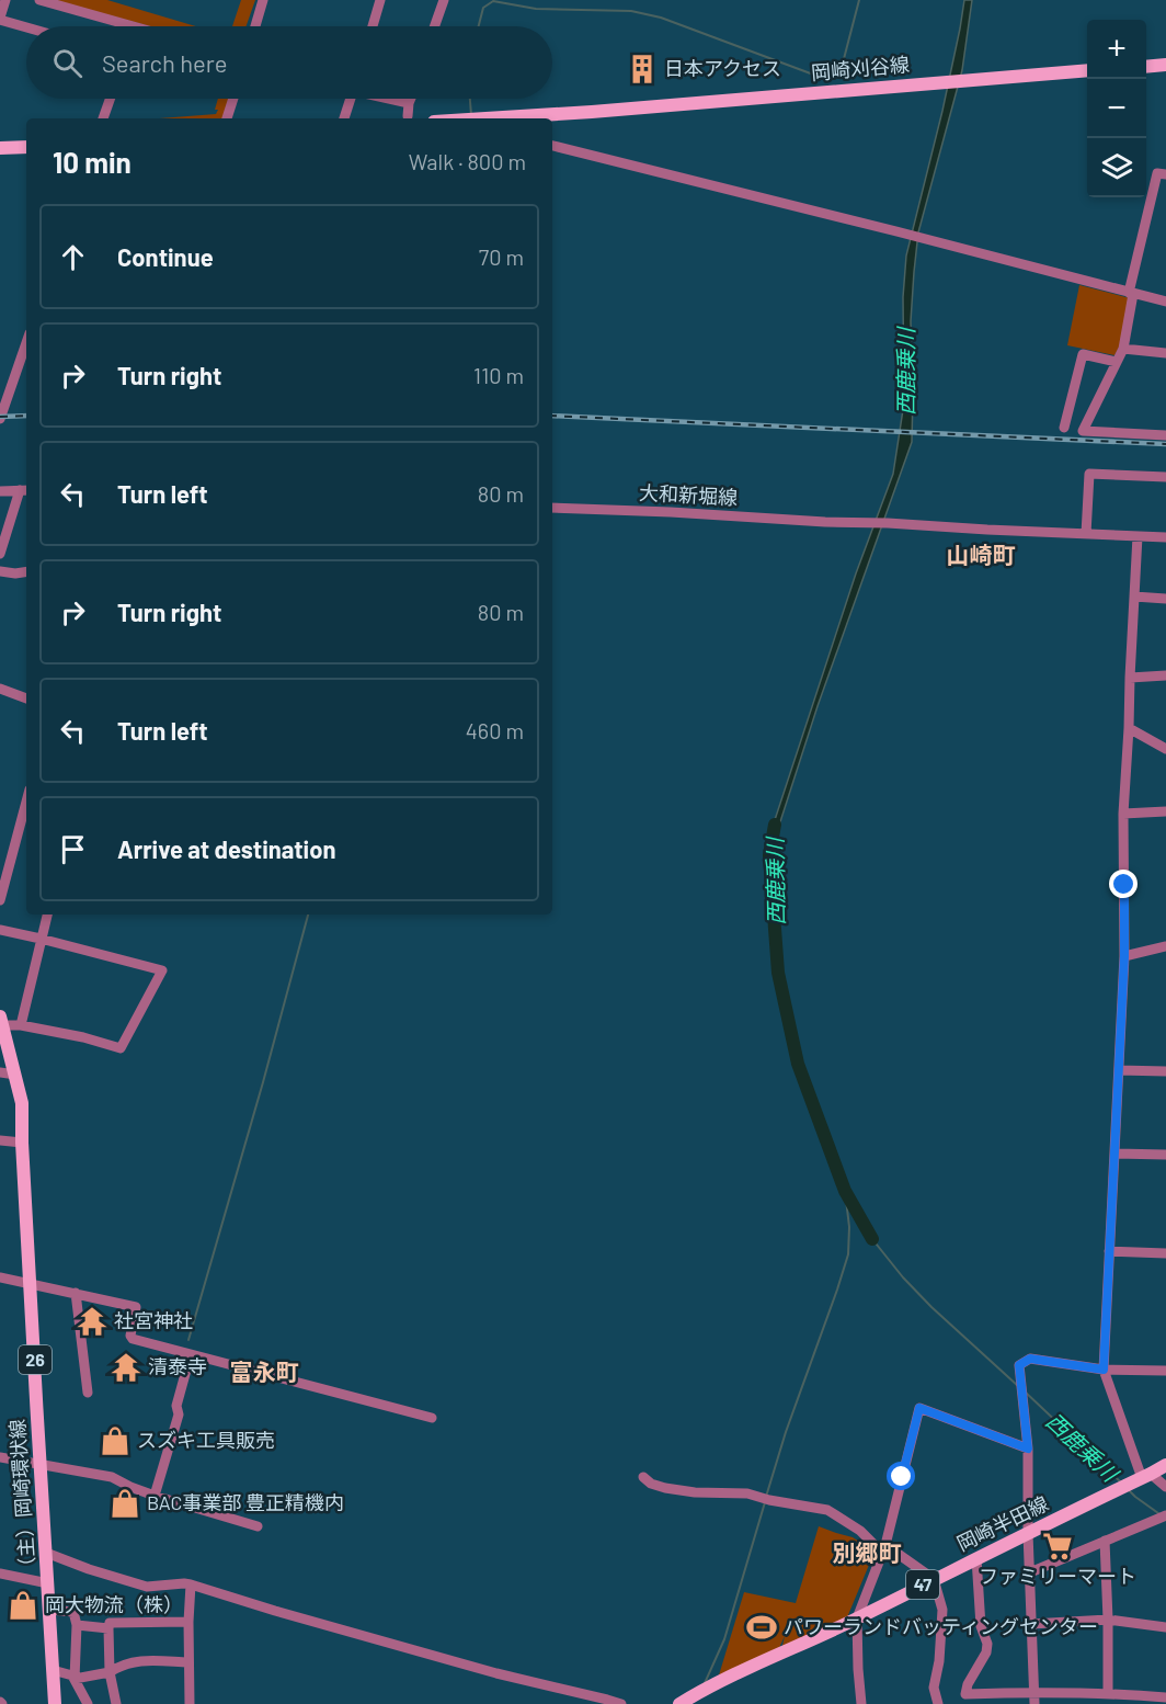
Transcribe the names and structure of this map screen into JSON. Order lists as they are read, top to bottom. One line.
{"streets":{"main road":["岡崎刈谷線","26","（主）岡崎環状線","岡崎半田線","47"],"street":["大和新堀線"]},"districts":["山崎町","富永町","別郷町"],"water":["西鹿乗川"],"places":{"building":["日本アクセス"],"temple":["社宮神社","清泰寺"],"shop":["スズキ工具販売","BAC事業部 豊正精機内","岡大物流（株）"],"supermarket":["ファミリーマート"],"sports":["パワーランドバッティングセンター"]},"page":{"map_buttons":["+","−"],"search":"Search here","heading":["10 min","Walk · 800 m"],"list":[["Continue","70 m"],["Turn right","110 m"],["Turn left","80 m"],["Turn right","80 m"],["Turn left","460 m"],"Arrive at destination"]}}
